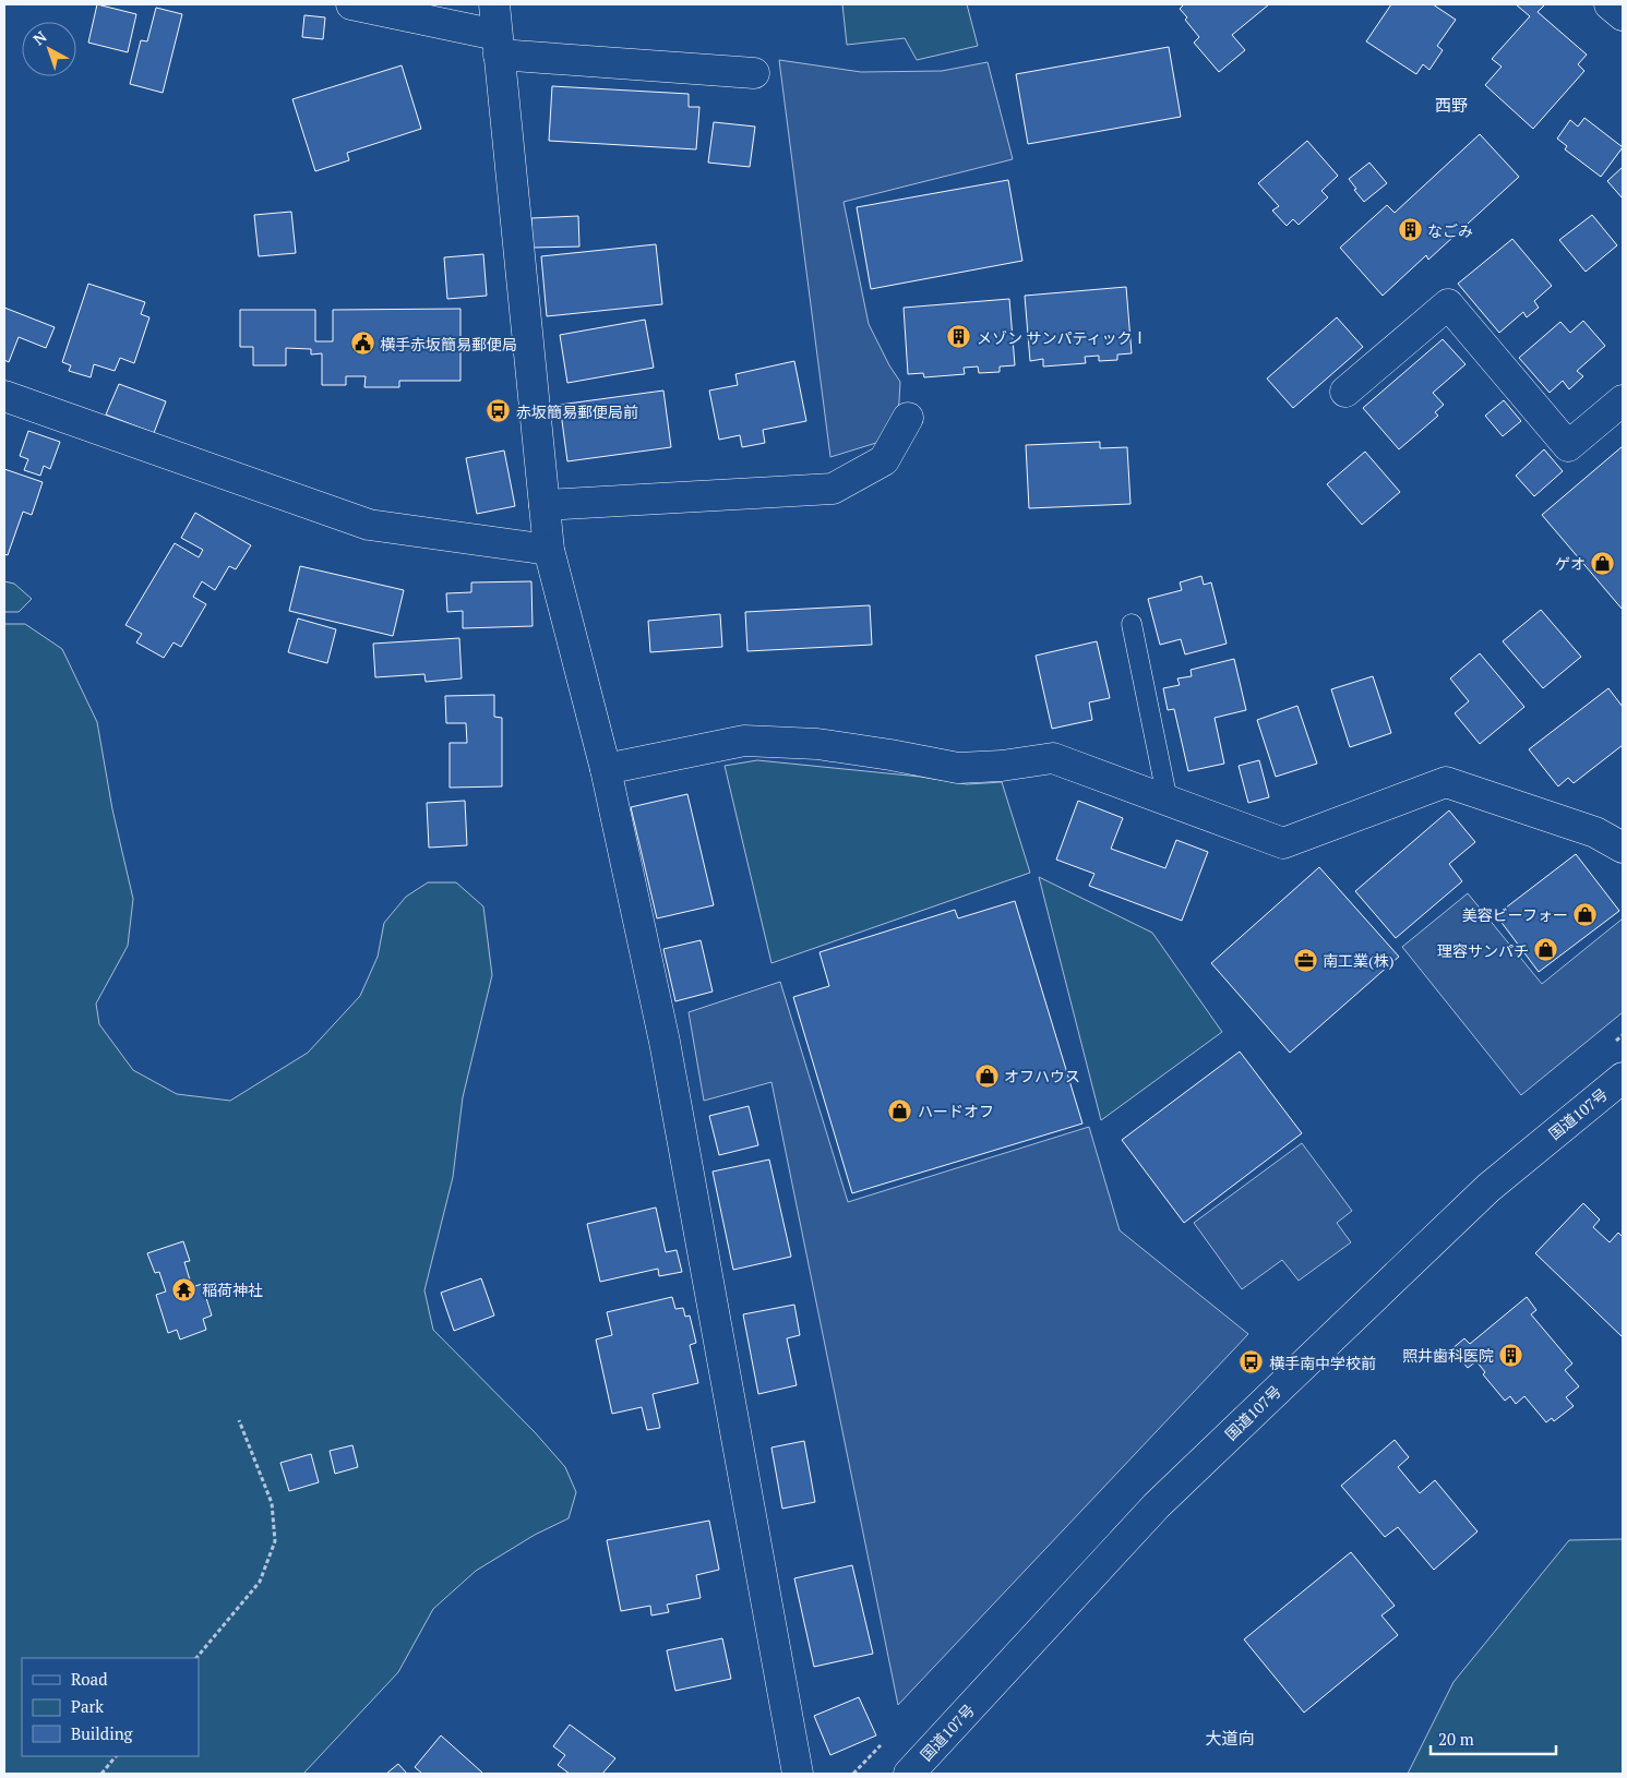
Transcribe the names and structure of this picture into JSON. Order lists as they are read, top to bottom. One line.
{"streets":{"main road":["国道107号"]},"districts":["西野","大道向"],"places":{"building":["なごみ","メゾン サンパティックⅠ","照井歯科医院"],"public building":["横手赤坂簡易郵便局"],"bus stop":["赤坂簡易郵便局前","横手南中学校前"],"shop":["ゲオ","美容ビーフォー","理容サンパチ","オフハウス","ハードオフ"],"office":["南工業(株)"],"temple":["稲荷神社"]},"legend":["Road","Park","Building"],"scale_bar":"20 m","north":"top left"}
